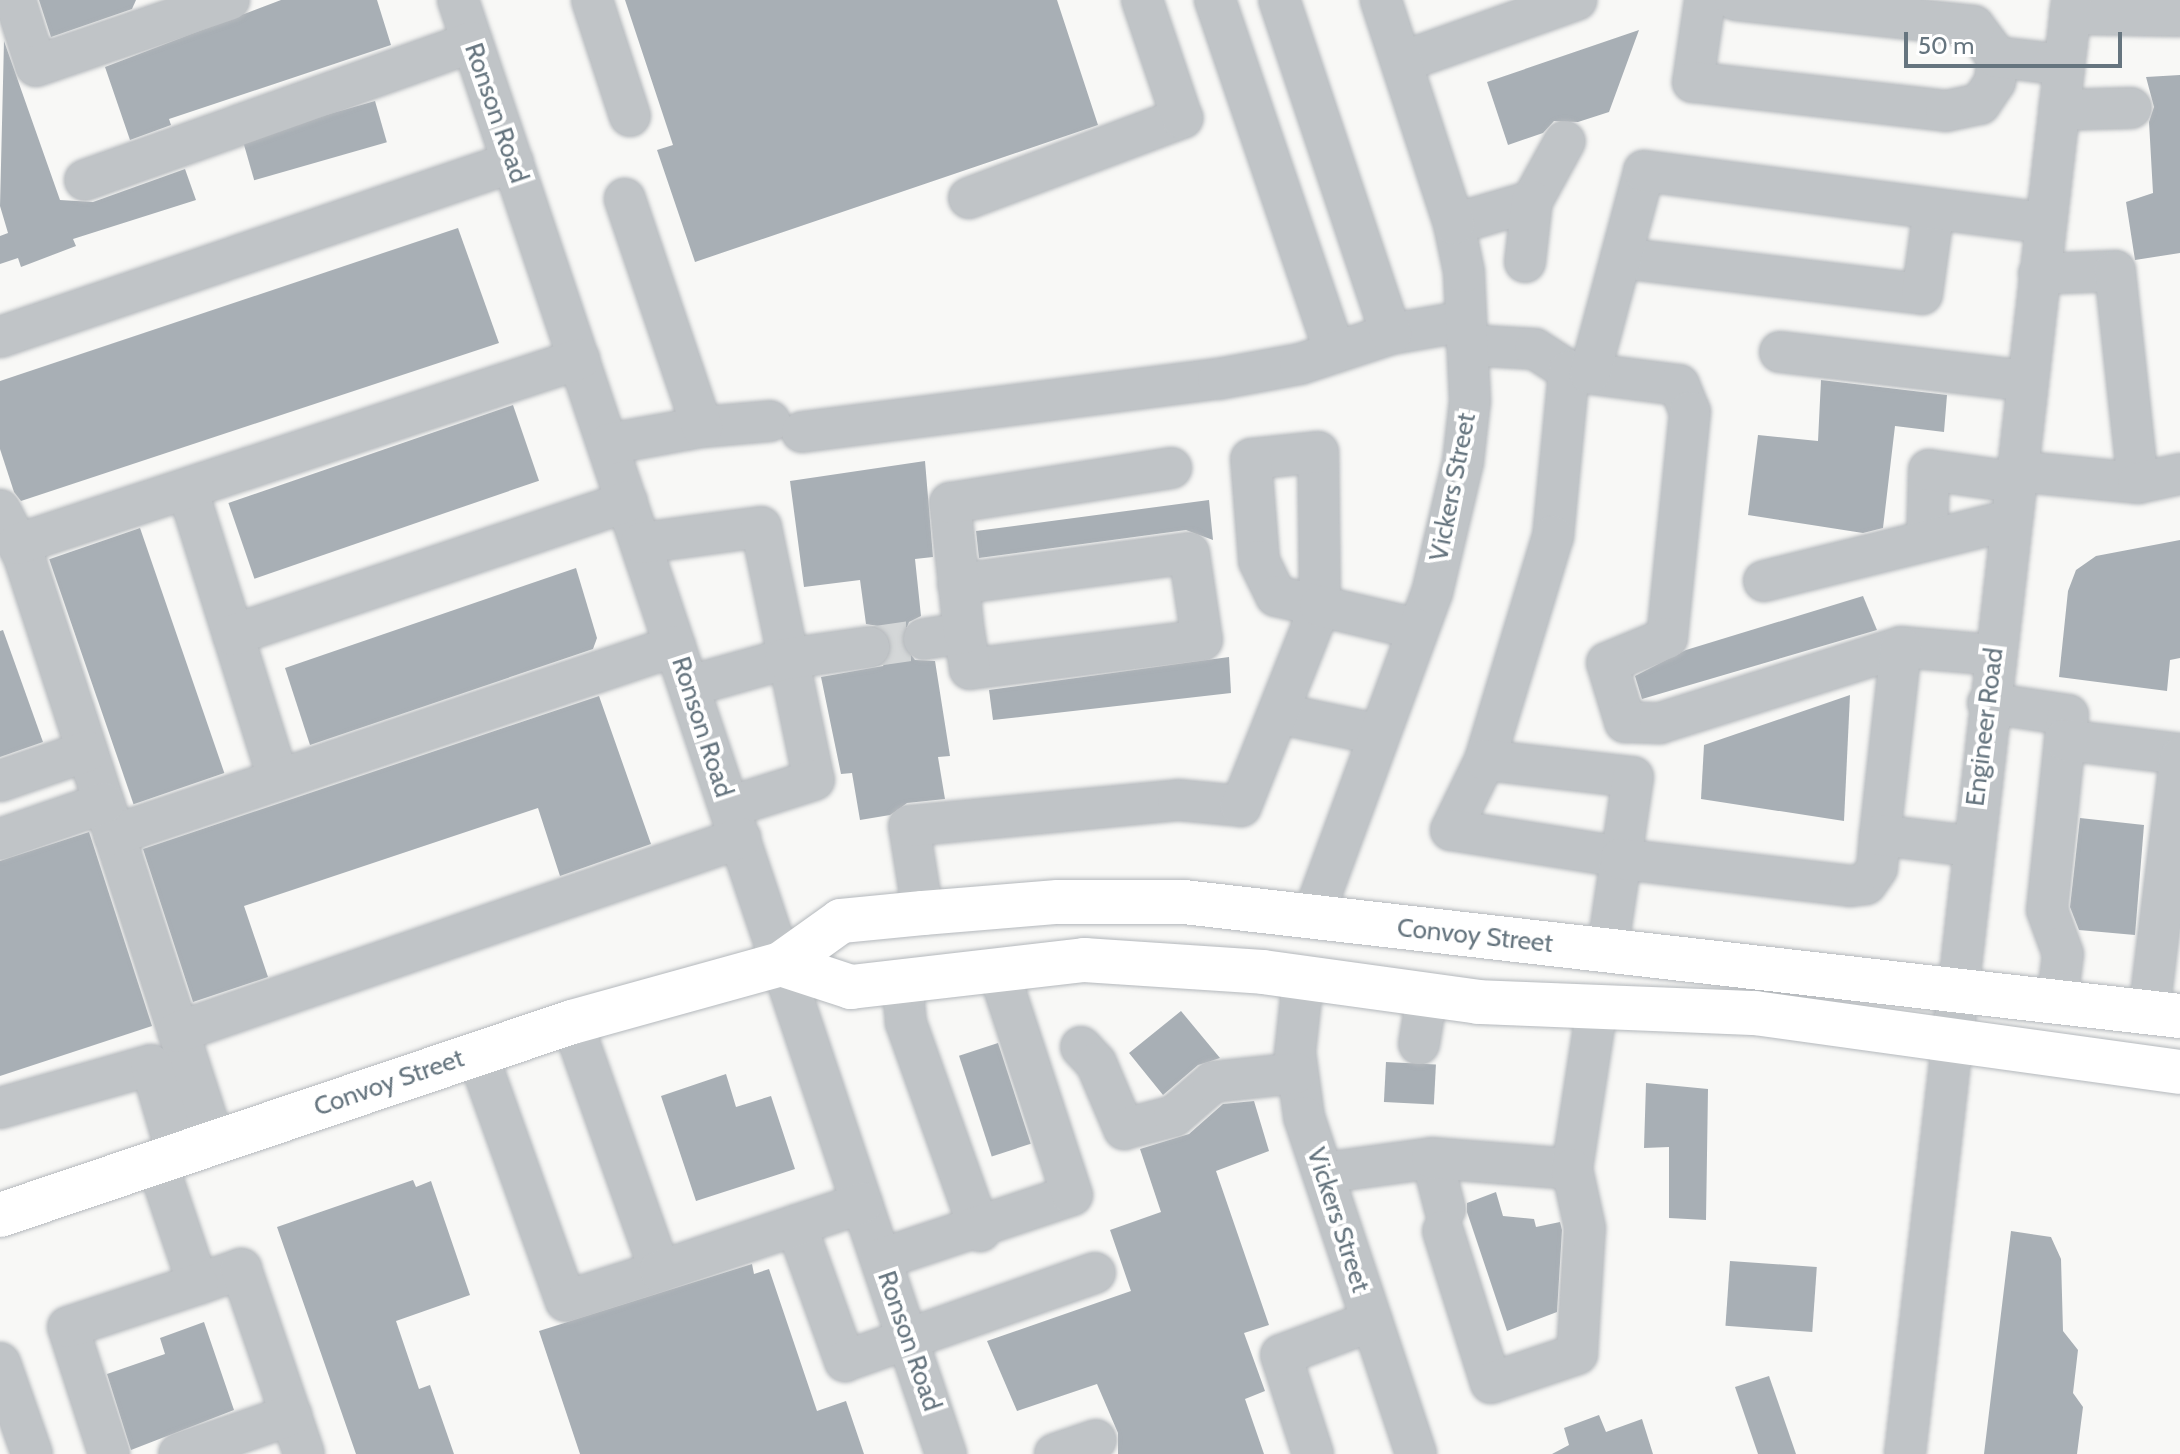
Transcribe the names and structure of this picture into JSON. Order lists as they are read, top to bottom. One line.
{"streets":{"main road":["Convoy Street"],"street":["Ronson Road","Vickers Street","Engineer Road"]},"crossings":[["Ronson Road","Convoy Street"],["Vickers Street","Convoy Street"],["Engineer Road","Convoy Street"]],"scale_bar":"50 m"}
